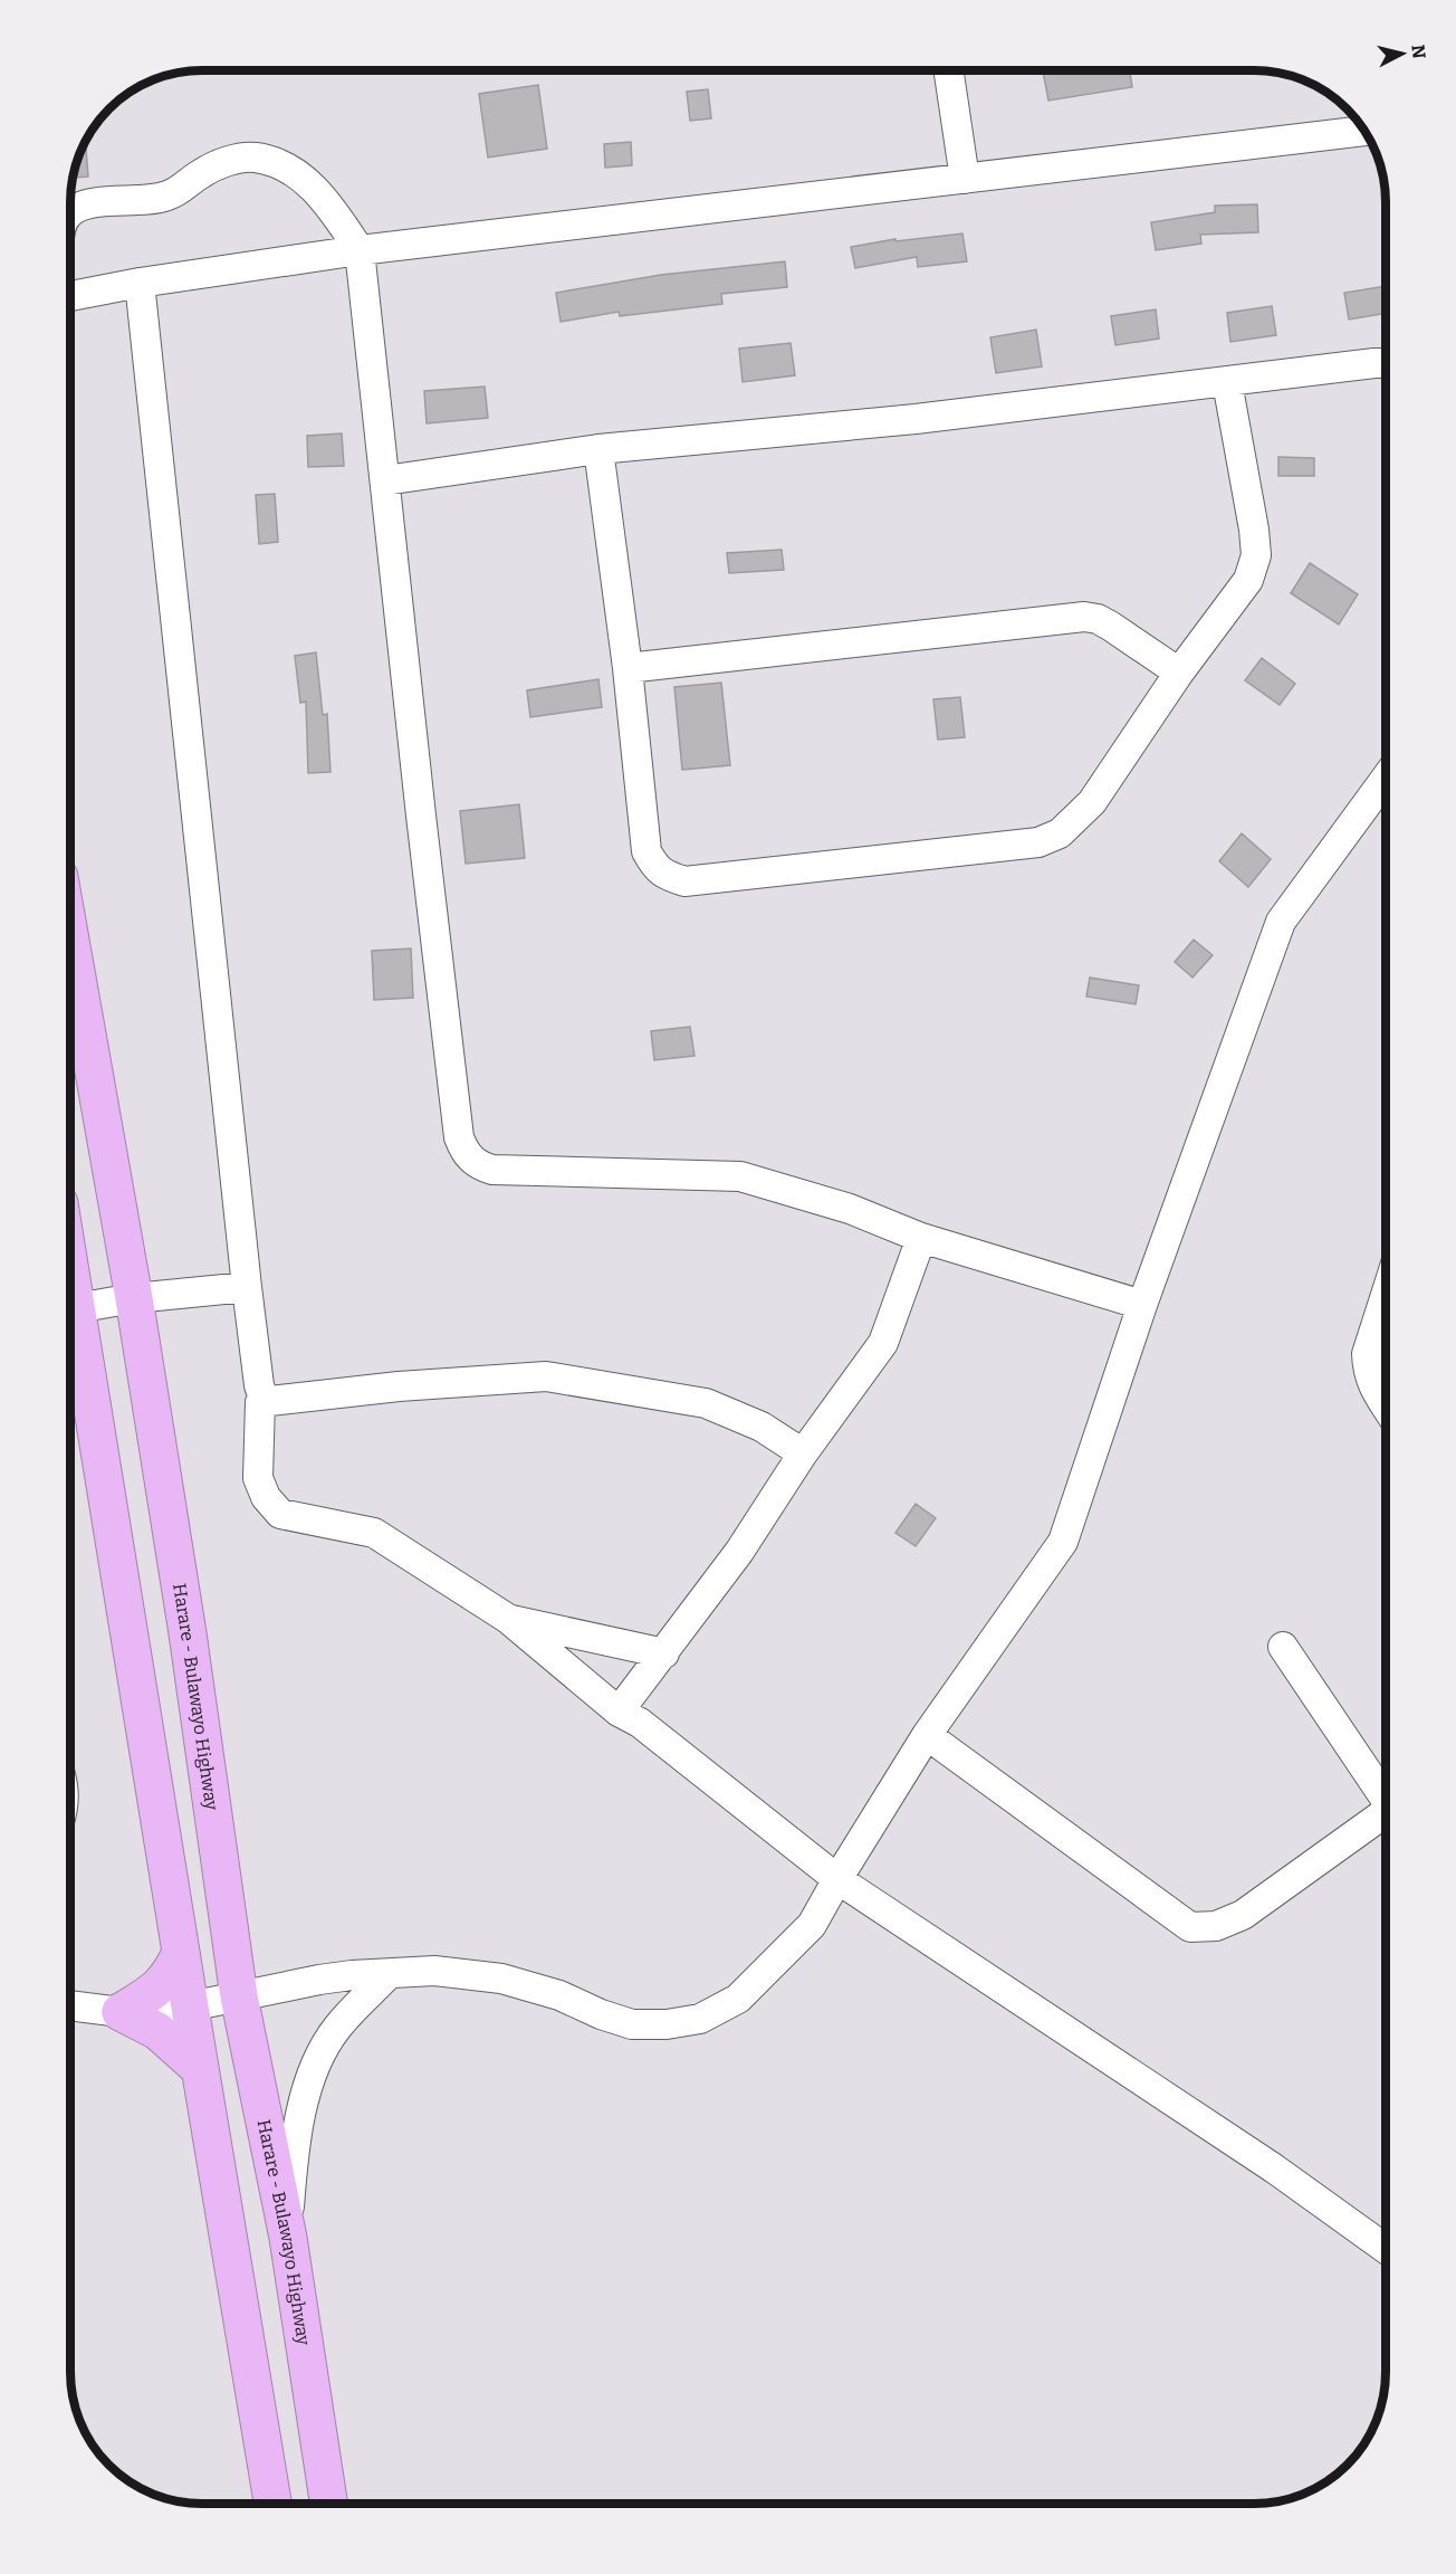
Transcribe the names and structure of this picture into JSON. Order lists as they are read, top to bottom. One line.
{"streets":{"highway":["Harare - Bulawayo Highway"]},"north":"right"}
